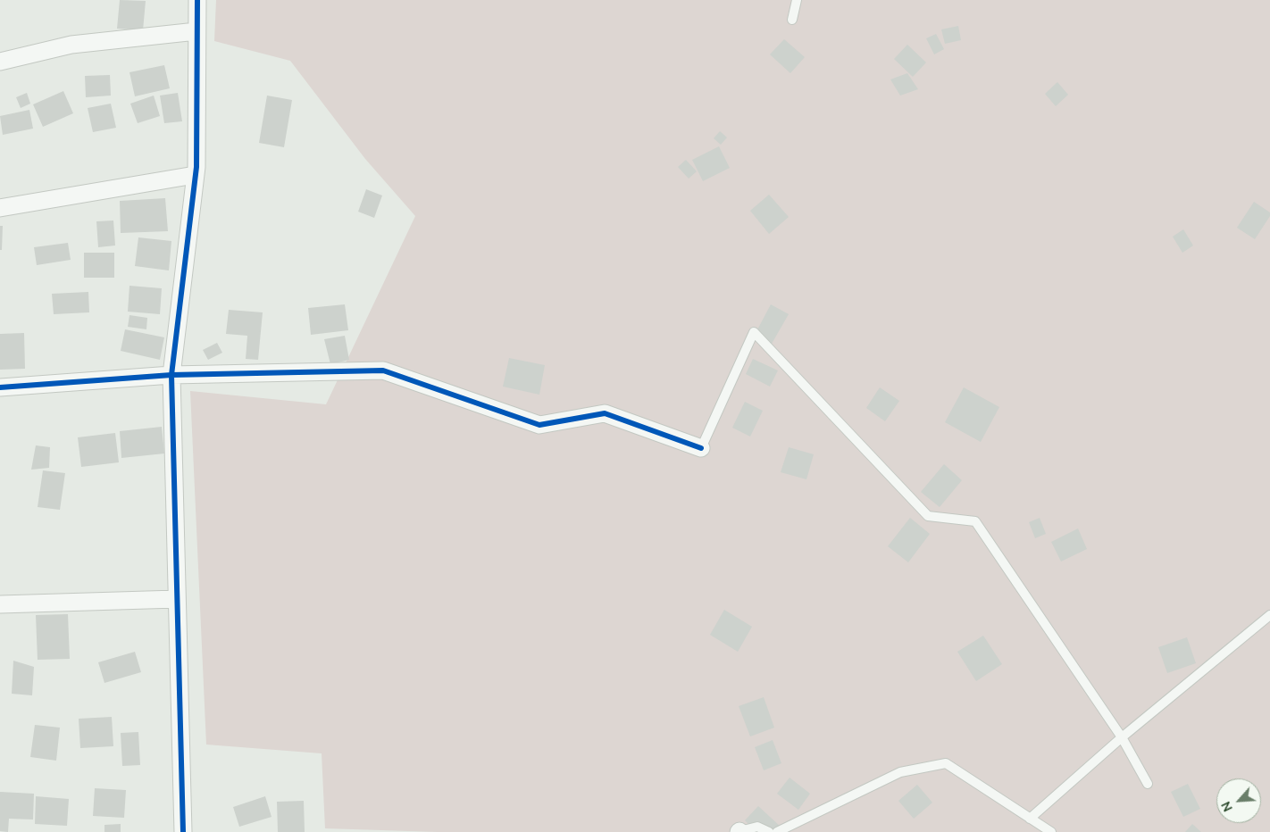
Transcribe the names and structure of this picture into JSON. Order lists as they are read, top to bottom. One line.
{"north":"bottom left"}
